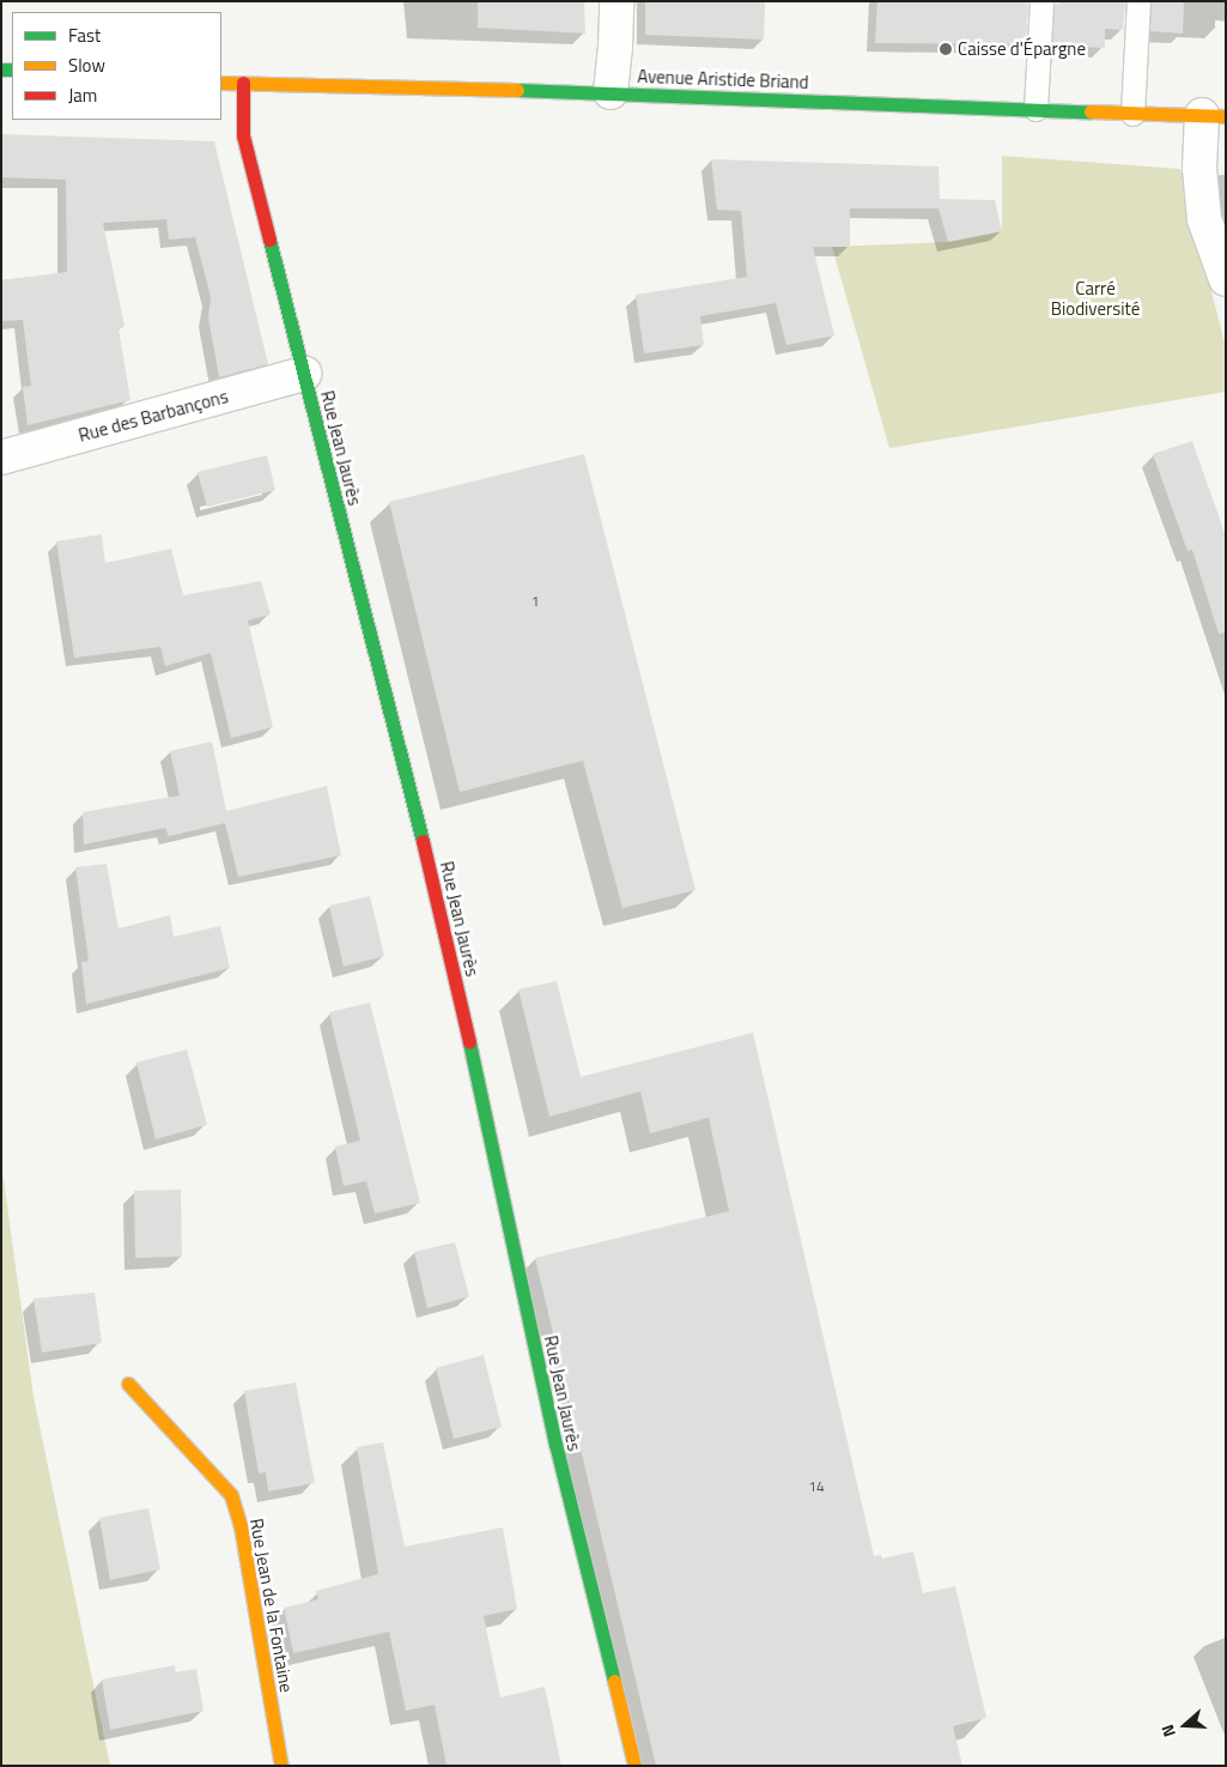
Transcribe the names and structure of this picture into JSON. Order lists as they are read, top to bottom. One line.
{"streets":{"street":["Avenue Aristide Briand","Rue des Barbançons","Rue Jean Jaurès","Rue Jean de la Fontaine"]},"crossings":[["Avenue Aristide Briand","Rue Jean Jaurès"],["Rue des Barbançons","Rue Jean Jaurès"]],"parks":["Carré Biodiversité"],"places":["Caisse d'Épargne"],"house_numbers":["1","14"],"legend":["Fast","Slow","Jam"],"north":"left"}
